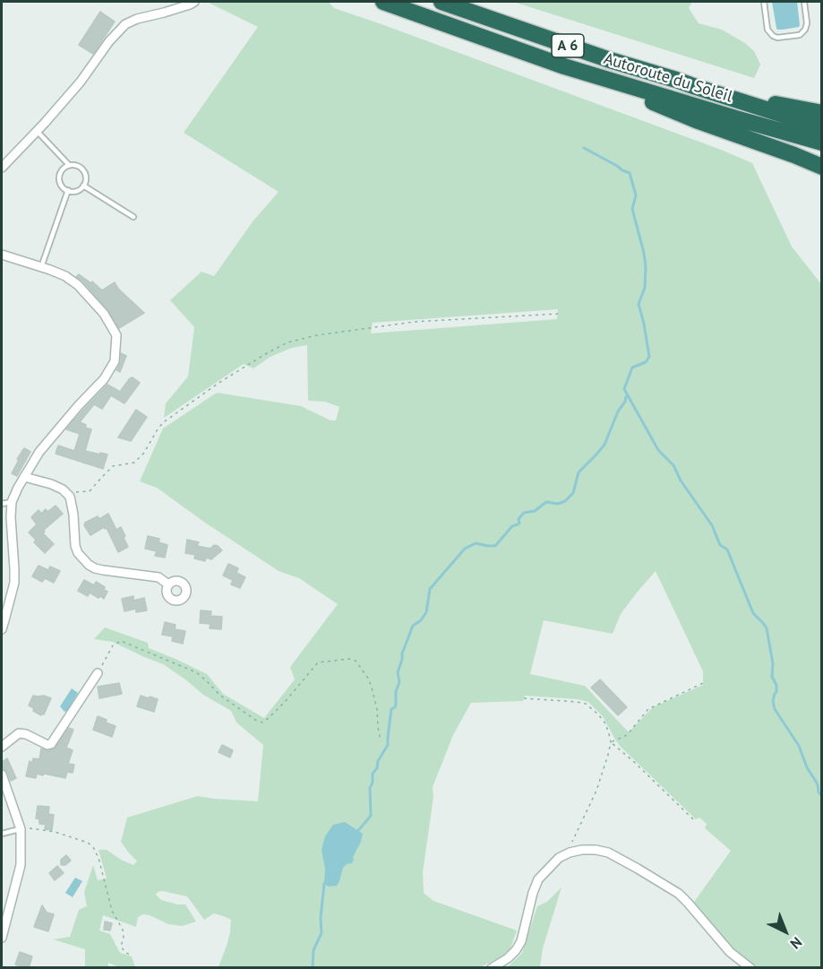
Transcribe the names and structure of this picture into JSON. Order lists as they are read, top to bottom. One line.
{"streets":{"highway":["A 6","Autoroute du Soleil"]},"north":"bottom right"}
